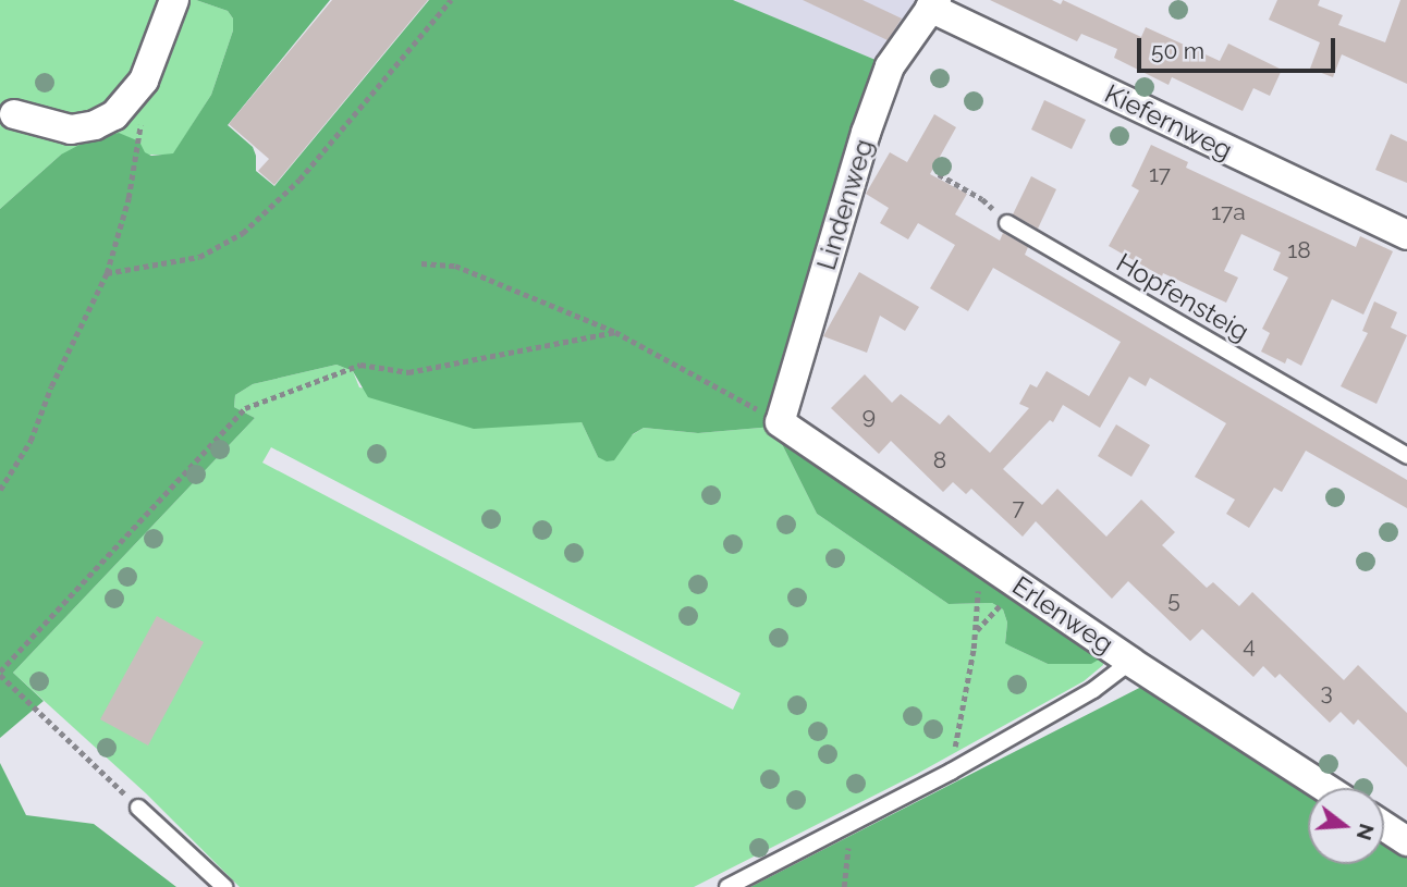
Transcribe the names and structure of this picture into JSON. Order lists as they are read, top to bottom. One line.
{"streets":{"street":["Kiefernweg","Lindenweg","Erlenweg"],"lane":["Hopfensteig"]},"crossings":[["Kiefernweg","Lindenweg"],["Lindenweg","Erlenweg"]],"house_numbers":["17","17a","18","9","8","7","5","4","3"],"scale_bar":"50 m","north":"right"}
